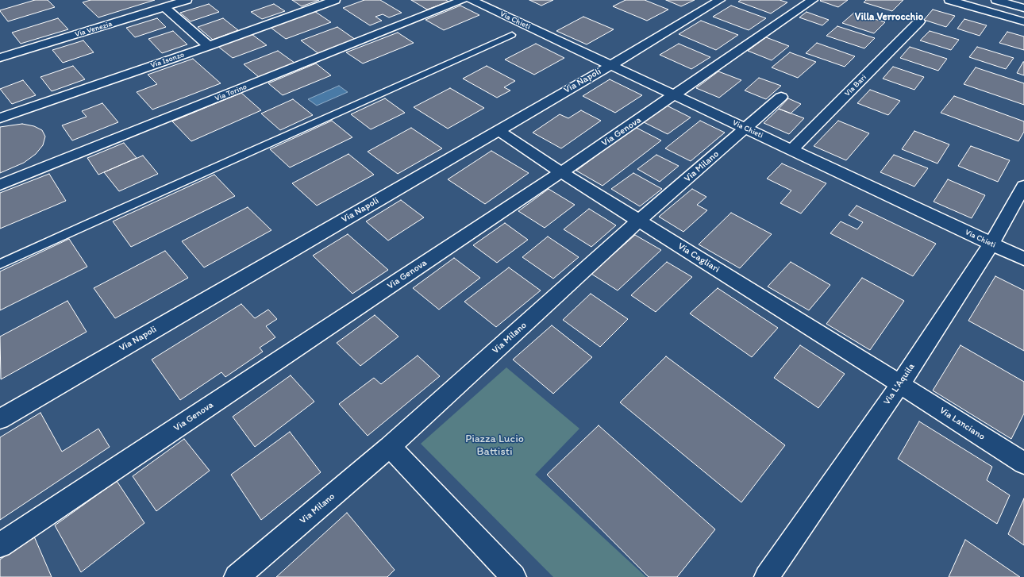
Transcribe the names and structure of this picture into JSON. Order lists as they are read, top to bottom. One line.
{"streets":{"street":["Via Chieti","Via Venezia","Via Isonzo","Via Napoli","Via Bari","Via Torino","Via Genova","Via Milano","Via Cagliari","Via L'Aquila","Via Lanciano"]},"crossings":[["Via Chieti","Via Napoli"],["Via Chieti","Via Bari"],["Via Chieti","Via Genova"],["Via Chieti","Via Milano"],["Via Chieti","Via L'Aquila"],["Via Napoli","Via Cagliari"],["Via Genova","Via Cagliari"],["Via Milano","Via Cagliari"],["Via Cagliari","Via L'Aquila"],["Via Cagliari","Via Lanciano"],["Via L'Aquila","Via Lanciano"]],"districts":["Villa Verrocchio"],"parks":["Piazza Lucio Battisti"]}
